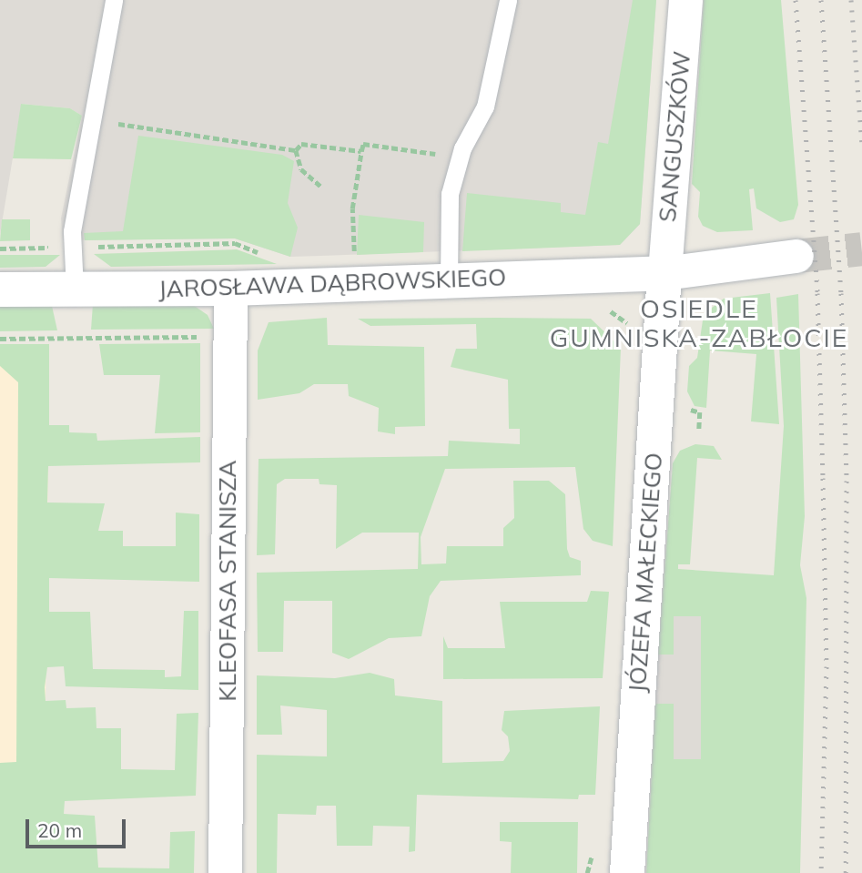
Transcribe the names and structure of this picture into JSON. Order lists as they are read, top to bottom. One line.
{"streets":{"street":["SANGUSZKÓW","JAROSŁAWA DĄBROWSKIEGO","JÓZEFA MAŁECKIEGO","KLEOFASA STANISZA"]},"crossings":[["SANGUSZKÓW","JAROSŁAWA DĄBROWSKIEGO"],["SANGUSZKÓW","JÓZEFA MAŁECKIEGO"],["JAROSŁAWA DĄBROWSKIEGO","JÓZEFA MAŁECKIEGO"],["JAROSŁAWA DĄBROWSKIEGO","KLEOFASA STANISZA"]],"districts":["OSIEDLE GUMNISKA-ZABŁOCIE"],"scale_bar":"20 m"}
